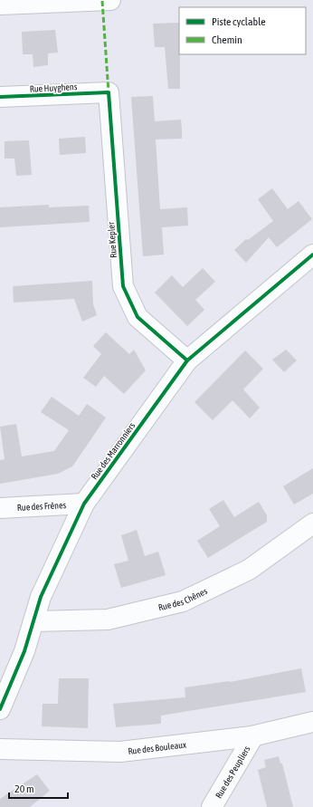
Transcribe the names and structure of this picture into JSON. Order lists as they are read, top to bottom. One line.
{"streets":{"street":["Rue Huyghens","Rue Kepler","Rue des Marronniers","Rue des Frênes","Rue des Chênes","Rue des Bouleaux","Rue des Peupliers"]},"crossings":[["Rue Huyghens","Rue Kepler"],["Rue Kepler","Rue des Marronniers"],["Rue des Marronniers","Rue des Frênes"],["Rue des Marronniers","Rue des Chênes"],["Rue des Bouleaux","Rue des Peupliers"]],"legend":["Piste cyclable","Chemin"],"scale_bar":"20 m"}
